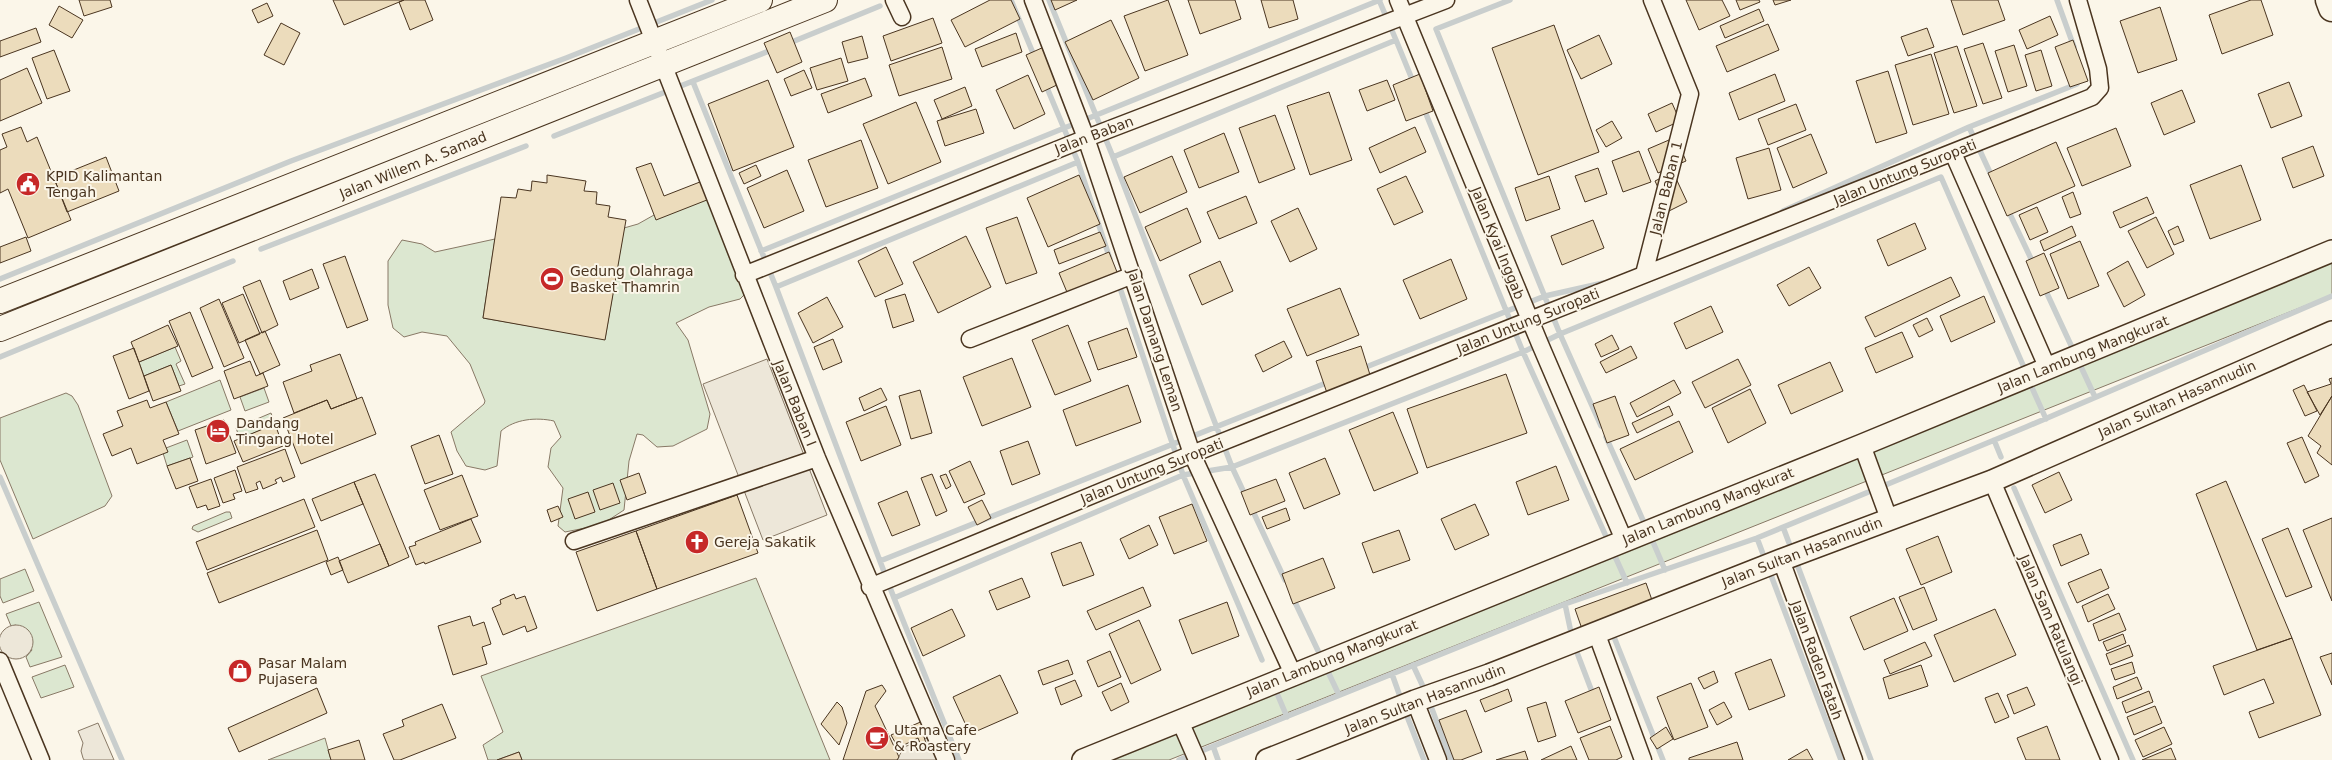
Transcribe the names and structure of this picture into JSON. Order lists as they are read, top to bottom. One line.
{"streets":{"main road":["Jalan Willem A. Samad"],"street":["Jalan Baban","Jalan Untung Suropati","Jalan Baban 1","Jalan Kyai Inggab","Jalan Damang Leman","Jalan Lambung Mangkurat","Jalan Sultan Hasannudin","Jalan Baban I","Jalan Sam Ratulangi","Jalan Raden Fatah"]},"crossings":[["Jalan Baban","Jalan Kyai Inggab"],["Jalan Baban","Jalan Damang Leman"],["Jalan Baban","Jalan Baban I"],["Jalan Willem A. Samad","Jalan Baban I"],["Jalan Untung Suropati","Jalan Baban 1"],["Jalan Untung Suropati","Jalan Kyai Inggab"],["Jalan Untung Suropati","Jalan Damang Leman"],["Jalan Untung Suropati","Jalan Baban I"],["Jalan Kyai Inggab","Jalan Lambung Mangkurat"],["Jalan Damang Leman","Jalan Lambung Mangkurat"],["Jalan Sultan Hasannudin","Jalan Sam Ratulangi"],["Jalan Sultan Hasannudin","Jalan Raden Fatah"]],"places":{"public building":["KPID Kalimantan Tengah"],"sports":["Gedung Olahraga Basket Thamrin"],"hotel":["Dandang Tingang Hotel"],"church":["Gereja Sakatik"],"shop":["Pasar Malam Pujasera"],"cafe":["Utama Cafe & Roastery"]}}
